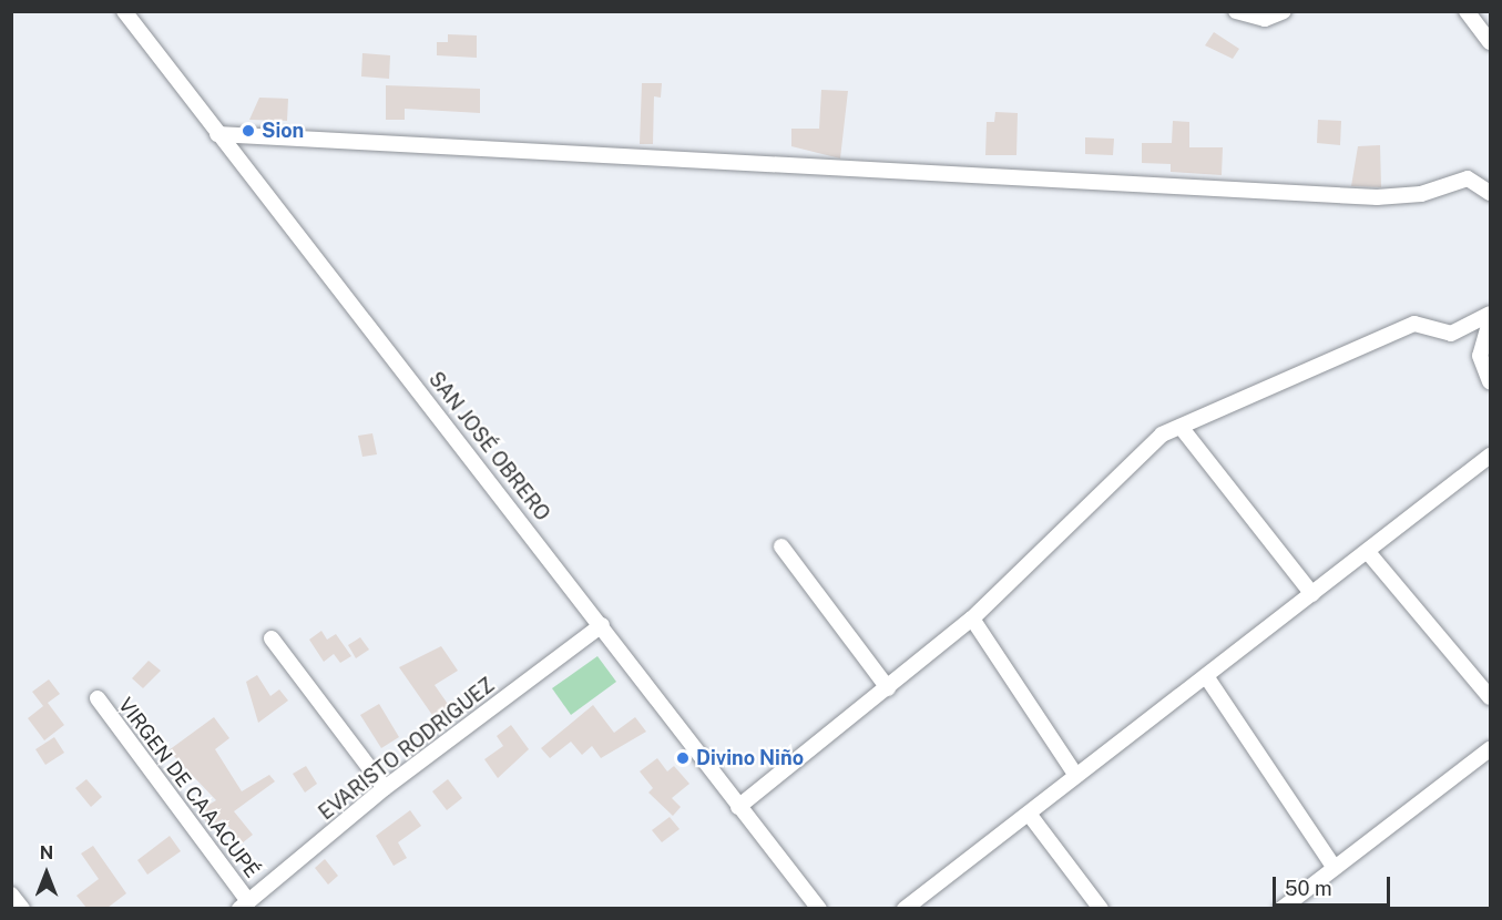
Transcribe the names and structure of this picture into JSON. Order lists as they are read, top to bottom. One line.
{"streets":{"street":["SAN JOSÉ OBRERO","EVARISTO RODRIGUEZ","VIRGEN DE CAAACUPÉ"]},"crossings":[["SAN JOSÉ OBRERO","EVARISTO RODRIGUEZ"],["EVARISTO RODRIGUEZ","VIRGEN DE CAAACUPÉ"]],"places":["Sion","Divino Niño"],"scale_bar":"50 m","north":"top"}
